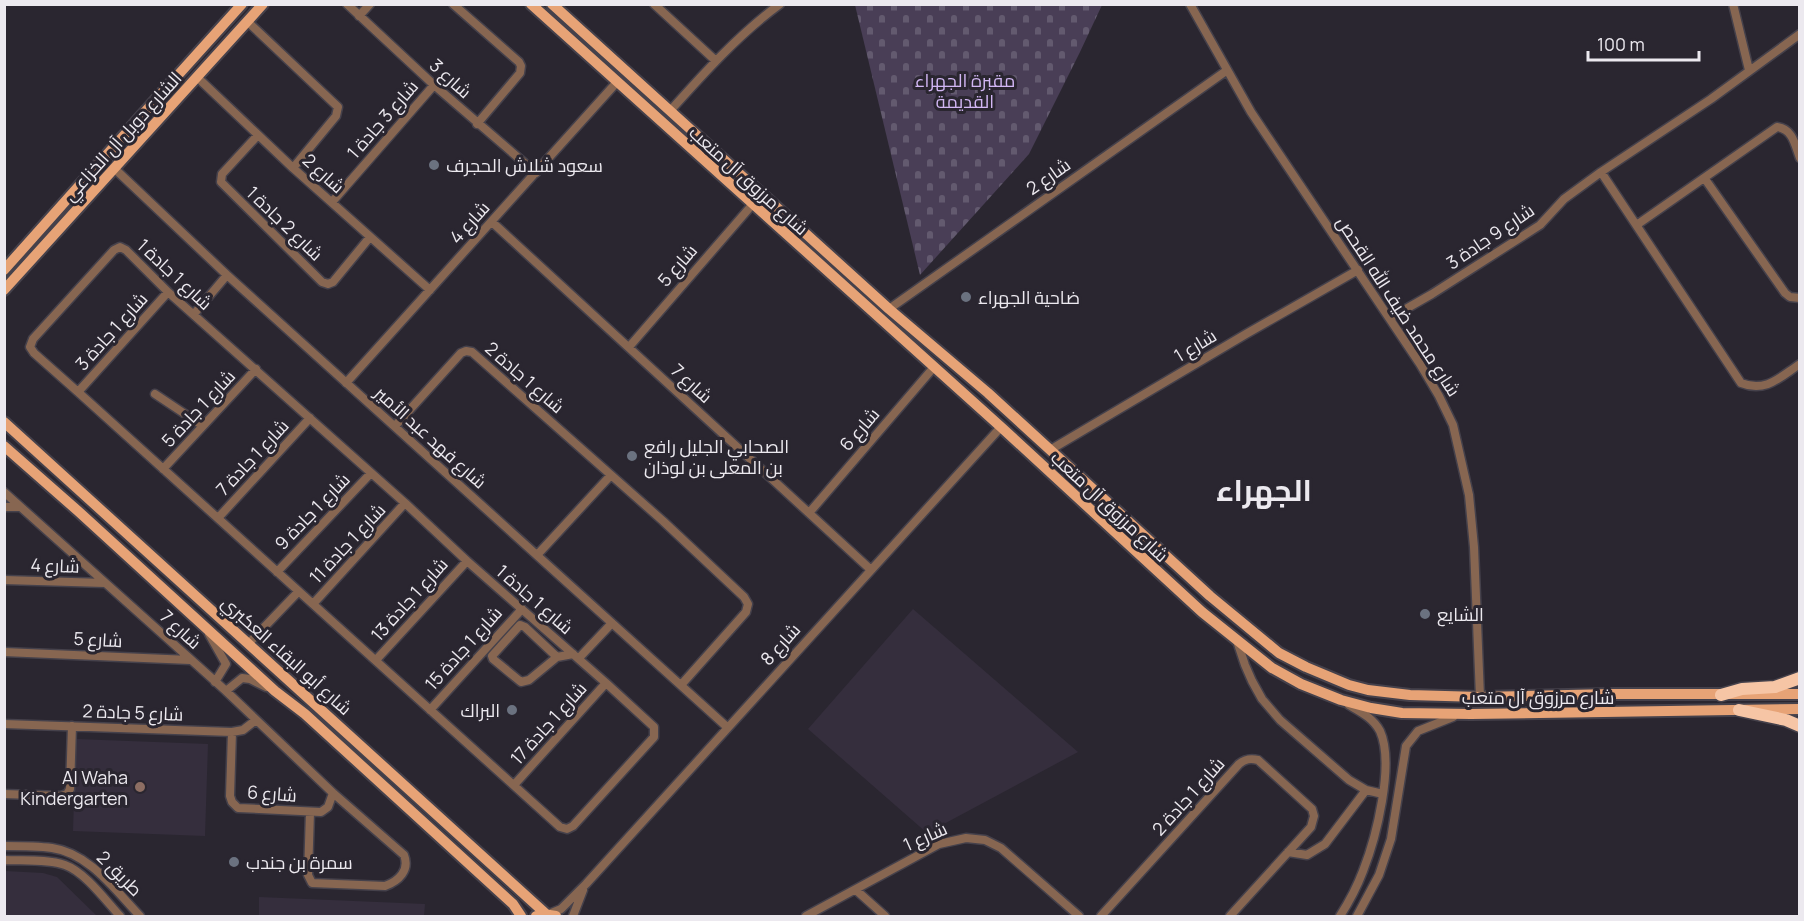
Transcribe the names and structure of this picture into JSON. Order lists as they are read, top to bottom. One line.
{"streets":{"main road":["الشارع دوبل آل الخزاعي","شارع مرزوق آل متعب","شارع أبو البقاء العكبري"],"street":["شارع 3","شارع 3 جادة 1","شارع 2","شارع 4","شارع 2 جادة 1","شارع 9 جادة 3","شارع 5","شارع 1 جادة 1","شارع محمد ضيف الله القحص","شارع 1 جادة 3","شارع 1","شارع 1 جادة 2","شارع 7","شارع 1 جادة 5","شارع 6","شارع فهد عبد الأمير","شارع 1 جادة 7","شارع 1 جادة 9","شارع 1 جادة 11","شارع 1 جادة 13","شارع 8","شارع 1 جادة 15","شارع 5 جادة 2","شارع 1 جادة 17","طريق 2"]},"crossings":[["شارع 3","شارع 3 جادة 1"],["شارع 3","شارع 4"],["شارع 3 جادة 1","شارع 2"],["الشارع دوبل آل الخزاعي","شارع 2"],["الشارع دوبل آل الخزاعي","شارع فهد عبد الأمير"],["شارع 2","شارع مرزوق آل متعب"],["شارع 2","شارع 4"],["شارع 2","شارع 2 جادة 1"],["شارع 2","شارع محمد ضيف الله القحص"],["شارع مرزوق آل متعب","شارع 4"],["شارع مرزوق آل متعب","شارع 5"],["شارع مرزوق آل متعب","شارع محمد ضيف الله القحص"],["شارع مرزوق آل متعب","شارع 1"],["شارع مرزوق آل متعب","شارع 6"],["شارع مرزوق آل متعب","شارع 8"],["شارع 4","شارع 7"],["شارع 4","شارع فهد عبد الأمير"],["شارع 9 جادة 3","شارع محمد ضيف الله القحص"],["شارع 5","شارع 7"],["شارع 1 جادة 1","شارع 1 جادة 3"],["شارع 1 جادة 1","شارع 1 جادة 5"],["شارع 1 جادة 1","شارع فهد عبد الأمير"],["شارع 1 جادة 1","شارع 1 جادة 7"],["شارع 1 جادة 1","شارع 1 جادة 9"],["شارع 1 جادة 1","شارع 1 جادة 11"],["شارع 1 جادة 1","شارع 1 جادة 13"],["شارع 1 جادة 1","شارع 1 جادة 15"],["شارع 1 جادة 1","شارع 1 جادة 17"],["شارع محمد ضيف الله القحص","شارع 1"],["شارع 1 جادة 2","شارع فهد عبد الأمير"],["شارع 7","شارع 6"],["شارع 7","شارع 8"],["شارع 7","شارع 5 جادة 2"],["شارع 6","شارع 5 جادة 2"],["شارع فهد عبد الأمير","شارع 8"],["شارع 8","شارع أبو البقاء العكبري"]],"districts":["الجهراء"],"parks":["مقبرة الجهراء القديمة"],"places":["سعود شلاش الحجرف","ضاحية الجهراء","الصحابي الجليل رافع بن المعلى بن لوذان","الشايع","البراك","Al Waha Kindergarten","سمرة بن جندب"],"scale_bar":"100 m"}
